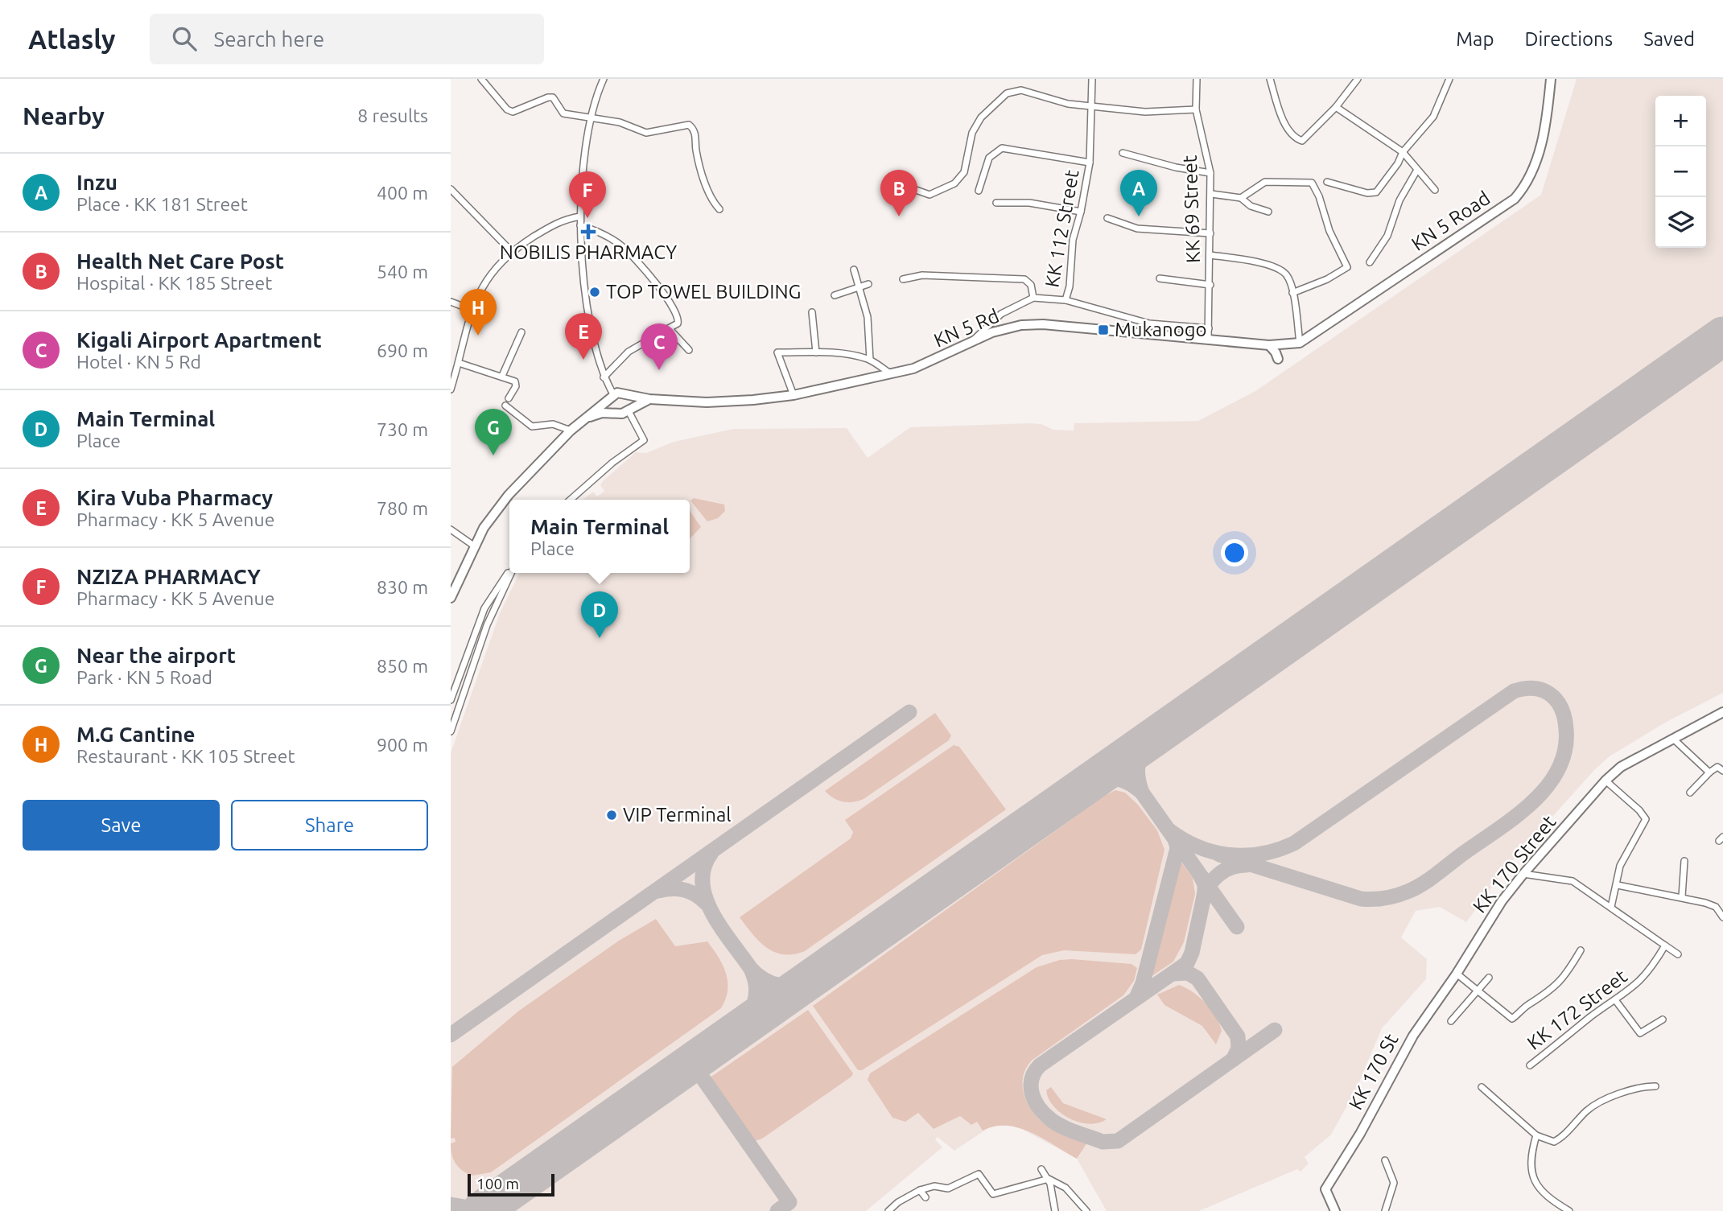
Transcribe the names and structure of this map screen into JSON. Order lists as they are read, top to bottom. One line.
{"streets":{"main road":["KN 5 Road","KN 5 Rd","KK 170 Street","KK 170 St"],"street":["KK 69 Street","KK 112 Street","KK 172 Street"]},"crossings":[["KK 69 Street","KN 5 Rd"],["KN 5 Road","KN 5 Rd"],["KK 170 Street","KK 170 St"]],"places":{"health":["NOBILIS PHARMACY"],"other":["TOP TOWEL BUILDING","VIP Terminal"],"transit":["Mukanogo"]},"scale_bar":"100 m","page":{"header":"Atlasly","search":"Search here","nav":["Map","Directions","Saved"],"heading":["Nearby","8 results"],"map_buttons":["+","−"],"list":[{"mark":"A","name":"Inzu","note":"Place · KK 181 Street","value":"400 m"},{"mark":"B","name":"Health Net Care Post","note":"Hospital · KK 185 Street","value":"540 m"},{"mark":"C","name":"Kigali Airport Apartment","note":"Hotel · KN 5 Rd","value":"690 m"},{"mark":"D","name":"Main Terminal","note":"Place","value":"730 m"},{"mark":"E","name":"Kira Vuba Pharmacy","note":"Pharmacy · KK 5 Avenue","value":"780 m"},{"mark":"F","name":"NZIZA PHARMACY","note":"Pharmacy · KK 5 Avenue","value":"830 m"},{"mark":"G","name":"Near the airport","note":"Park · KN 5 Road","value":"850 m"},{"mark":"H","name":"M.G Cantine","note":"Restaurant · KK 105 Street","value":"900 m"}],"pins":["A","B","F","H","E","C","G","D"],"popup":["Main Terminal","Place"],"buttons":["Save","Share"],"scale":"100 m"}}
